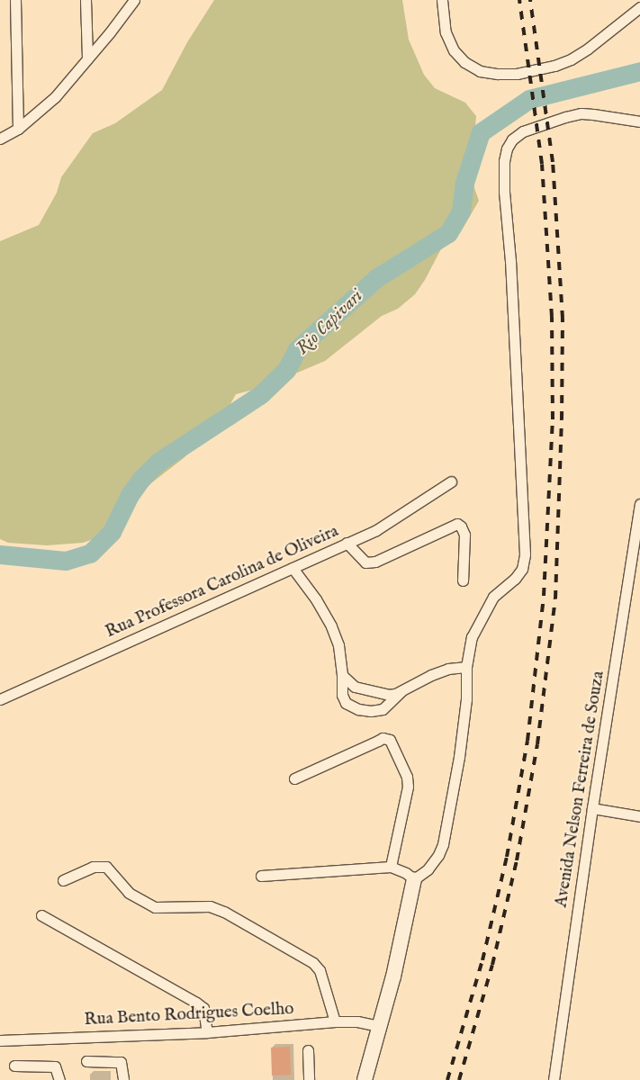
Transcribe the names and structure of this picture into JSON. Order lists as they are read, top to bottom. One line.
{"streets":{"street":["Rua Professora Carolina de Oliveira","Avenida Nelson Ferreira de Souza","Rua Bento Rodrigues Coelho"]},"water":["Rio Capivari"]}
